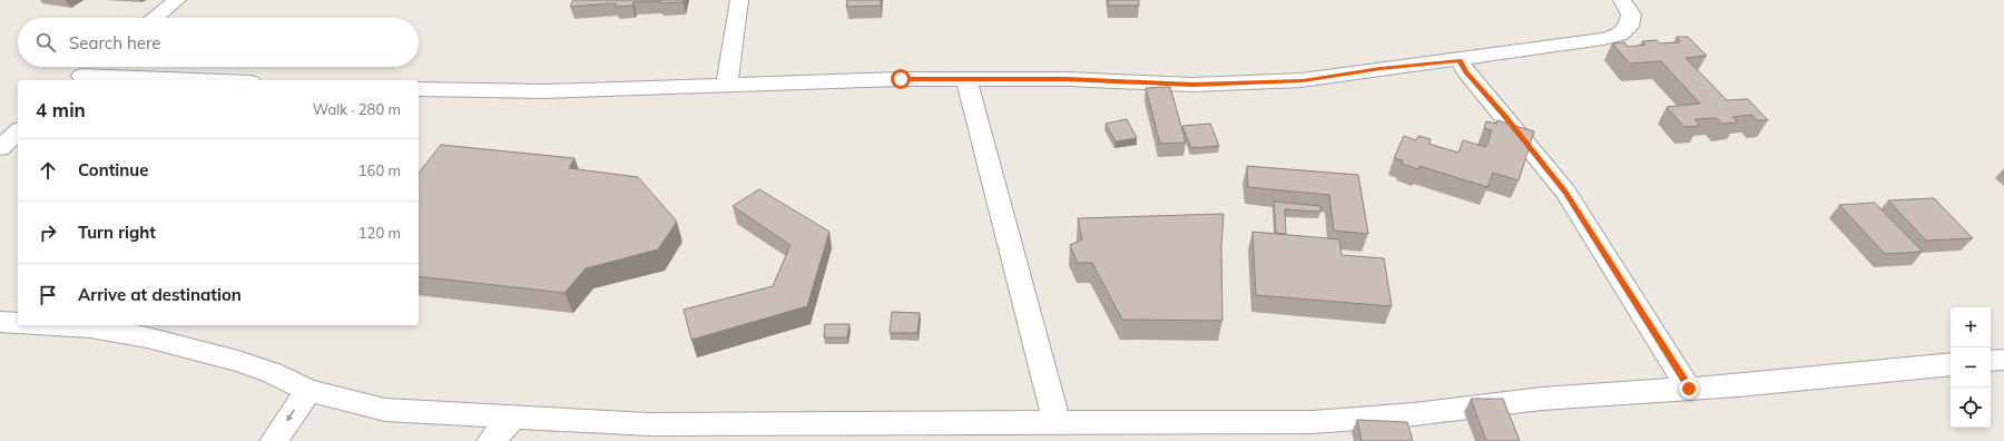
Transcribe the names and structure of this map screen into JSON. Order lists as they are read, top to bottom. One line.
{"page":{"search":"Search here","heading":["4 min","Walk · 280 m"],"list":[["Continue","160 m"],["Turn right","120 m"],"Arrive at destination"],"map_buttons":["+","−"]}}
